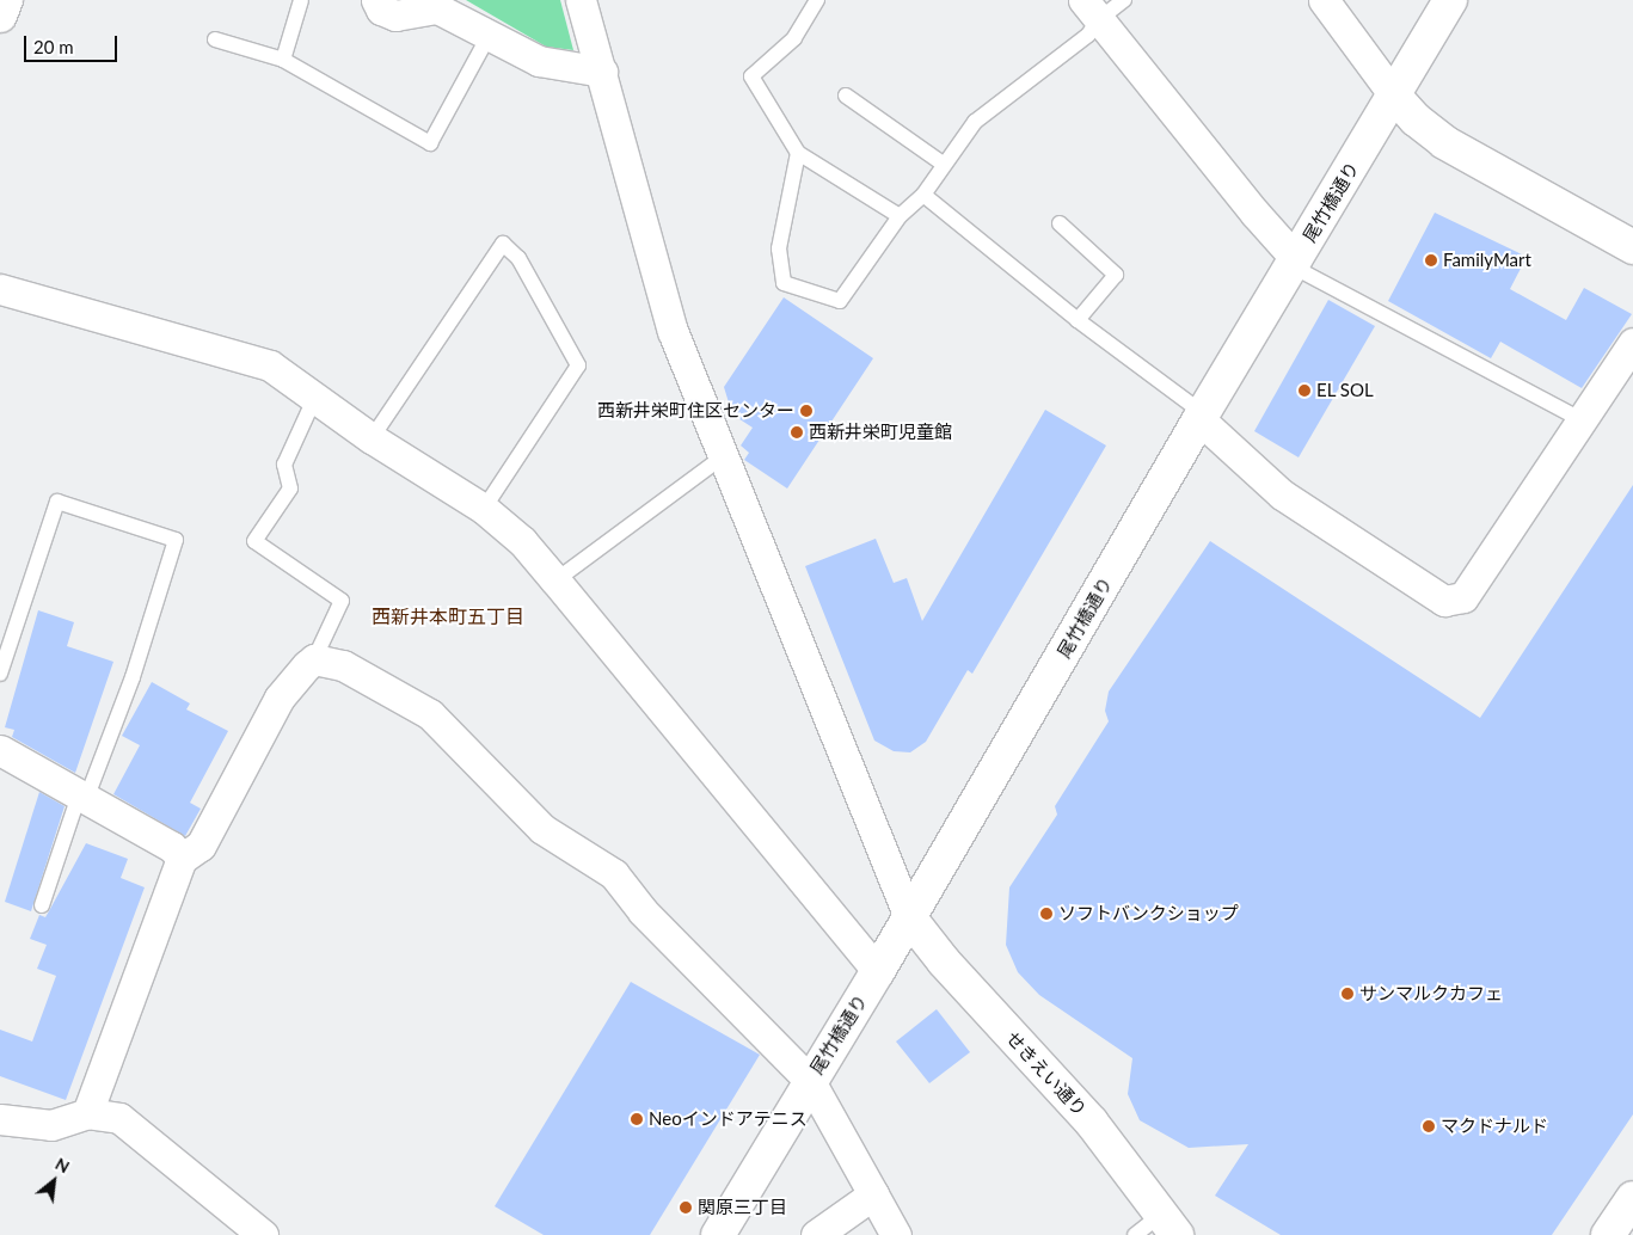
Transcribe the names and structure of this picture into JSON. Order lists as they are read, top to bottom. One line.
{"streets":{"main road":["尾竹橋通り","せきえい通り"]},"crossings":[["尾竹橋通り","せきえい通り"]],"districts":["西新井本町五丁目"],"places":["FamilyMart","EL SOL","西新井栄町住区センター","西新井栄町児童館","ソフトバンクショップ","サンマルクカフェ","Neoインドアテニス","マクドナルド","関原三丁目"],"scale_bar":"20 m","north":"top right"}
